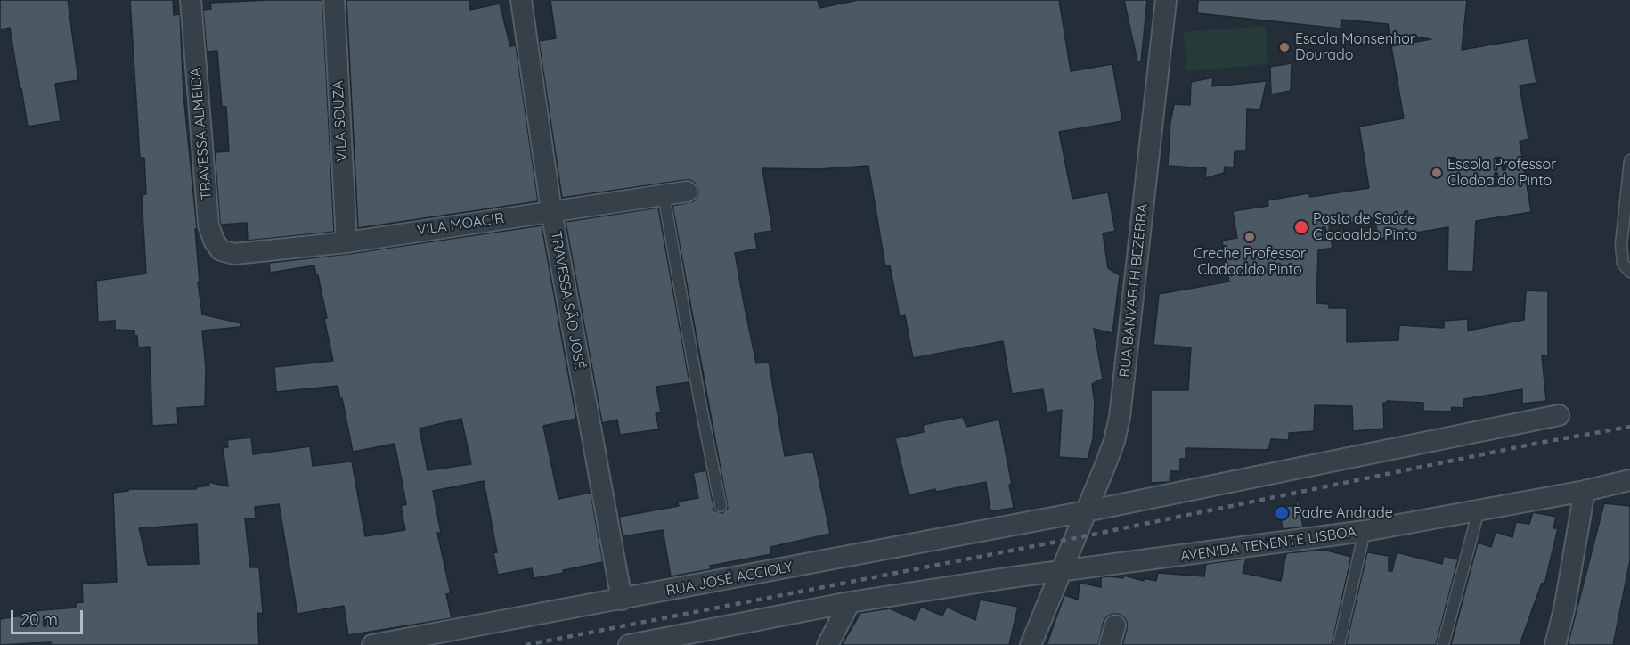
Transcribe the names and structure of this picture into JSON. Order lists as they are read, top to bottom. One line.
{"streets":{"street":["VILA SOUZA","TRAVESSA ALMEIDA","VILA MOACIR","RUA BANVARTH BEZERRA","TRAVESSA SÃO JOSÉ","AVENIDA TENENTE LISBOA","RUA JOSÉ ACCIOLY"]},"crossings":[["VILA SOUZA","VILA MOACIR"],["TRAVESSA ALMEIDA","VILA MOACIR"],["VILA MOACIR","TRAVESSA SÃO JOSÉ"],["RUA BANVARTH BEZERRA","AVENIDA TENENTE LISBOA"],["RUA BANVARTH BEZERRA","RUA JOSÉ ACCIOLY"],["TRAVESSA SÃO JOSÉ","RUA JOSÉ ACCIOLY"]],"places":["Escola Monsenhor Dourado","Escola Professor Clodoaldo Pinto","Posto de Saúde Clodoaldo Pinto","Creche Professor Clodoaldo Pinto","Padre Andrade"],"scale_bar":"20 m"}
